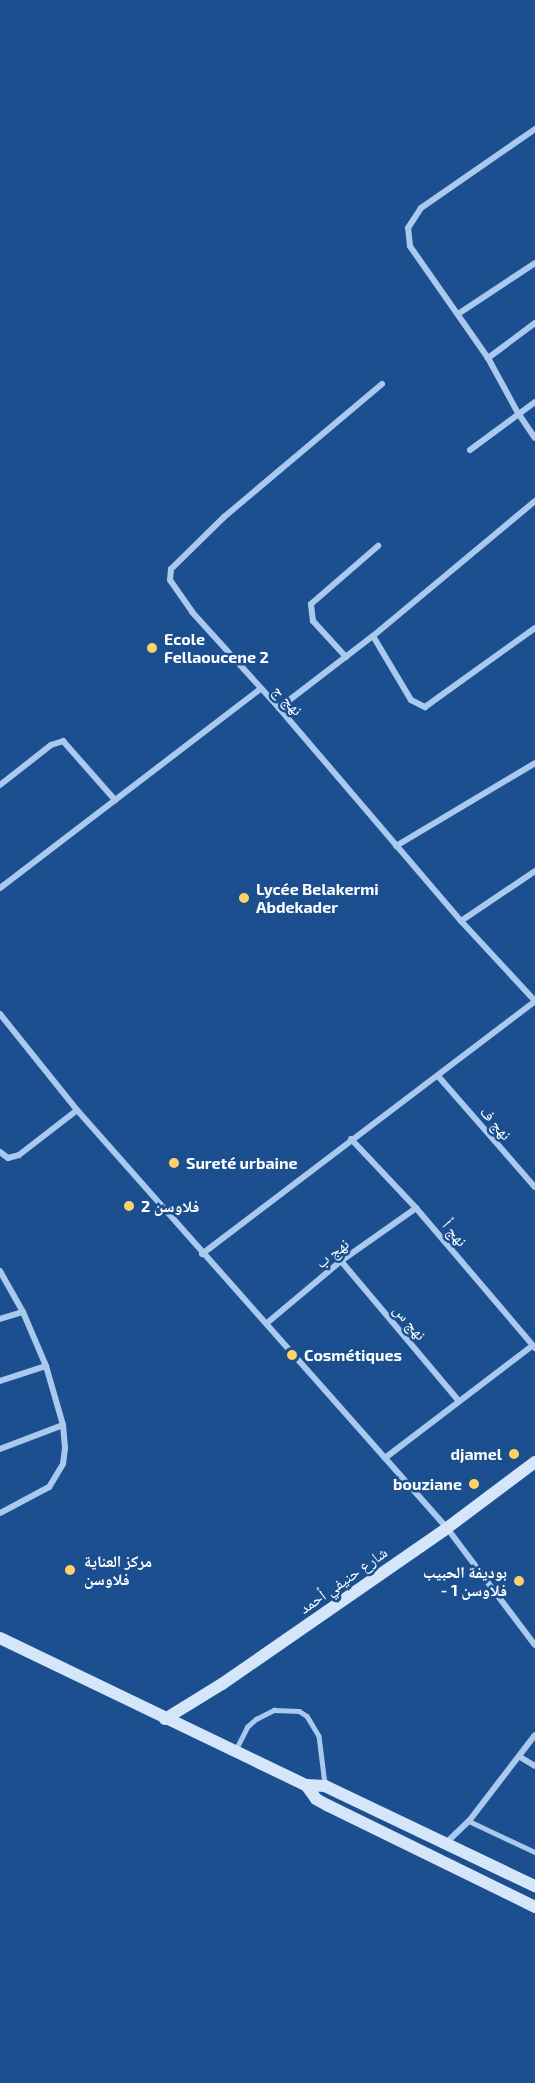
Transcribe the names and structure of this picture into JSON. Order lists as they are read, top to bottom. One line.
{"streets":{"main road":["شارع حنيفي أحمد"],"street":["نهج ج","نهج ف","نهج أ","نهج ب","نهج س"]},"crossings":[["نهج أ","نهج ب"],["نهج ب","نهج س"]],"places":["Ecole Fellaoucene 2","Lycée Belakermi Abdekader","Sureté urbaine","فلاوسن 2","Cosmétiques","djamel","bouziane","مركز العناية فلاوسن","بوديفة الحبيب - فلاوسن 1"]}
